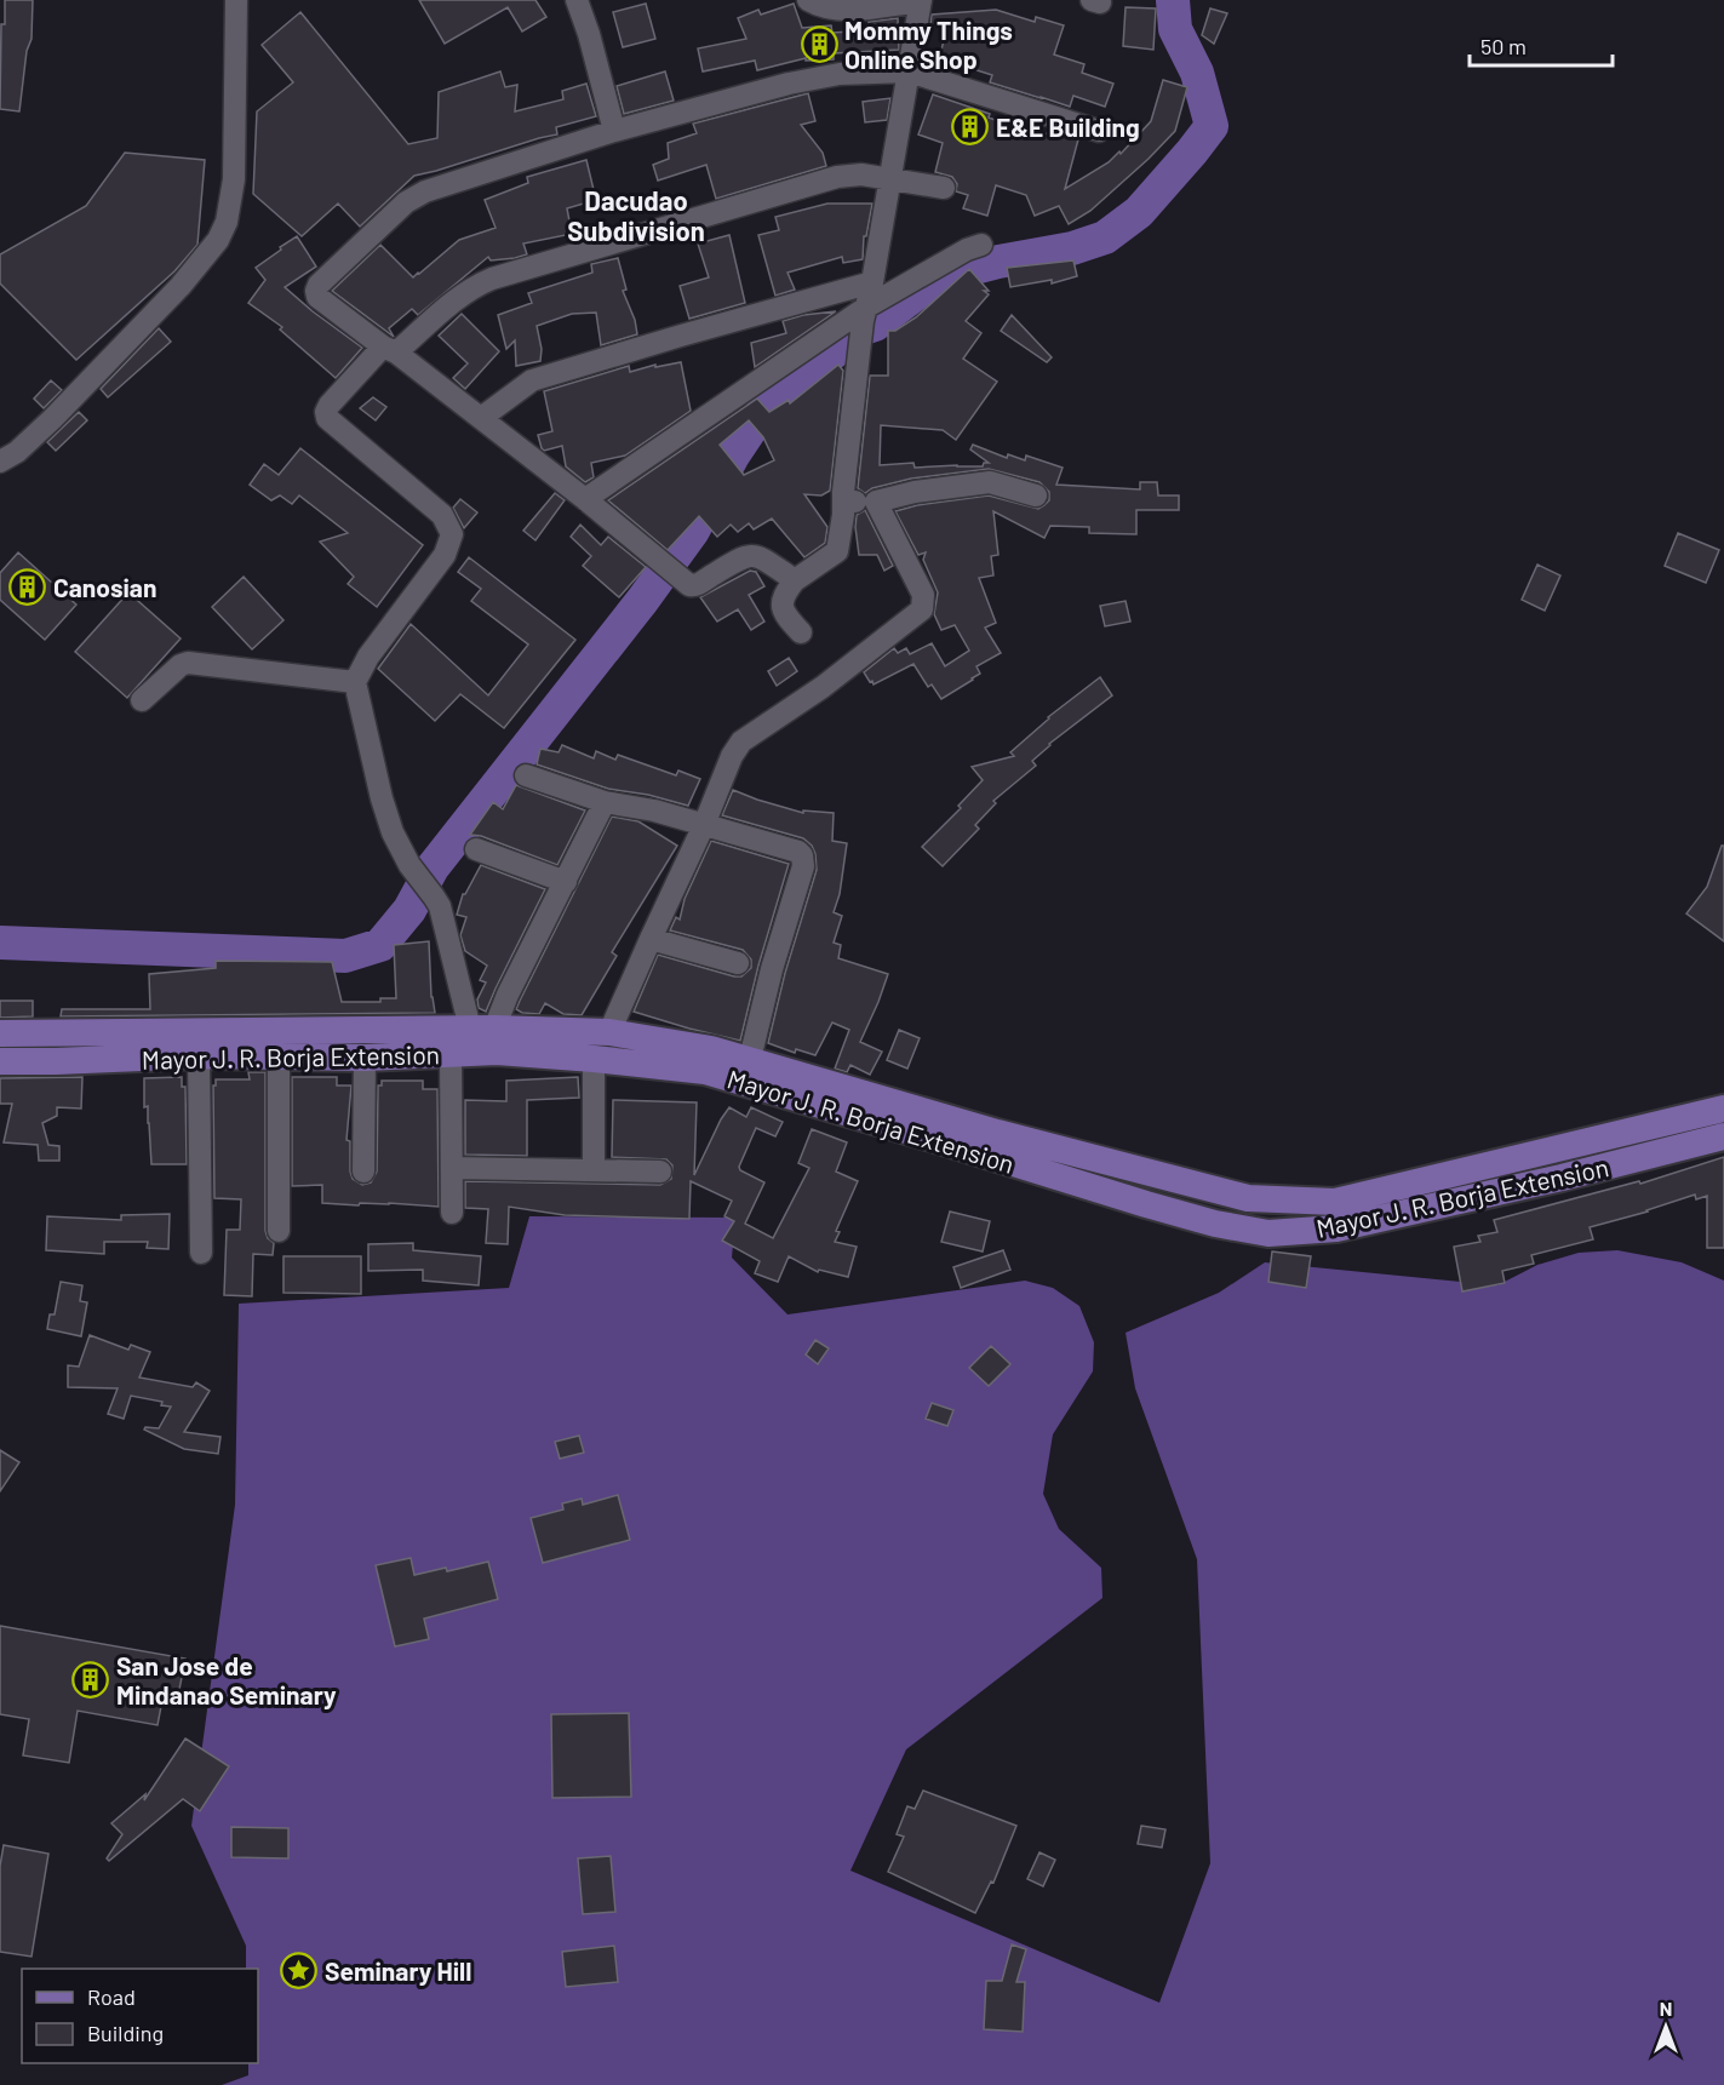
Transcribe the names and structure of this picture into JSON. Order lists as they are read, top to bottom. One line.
{"streets":{"main road":["Mayor J. R. Borja Extension"]},"districts":["Dacudao Subdivision"],"places":{"building":["Mommy Things Online Shop","E&E Building","Canosian","San Jose de Mindanao Seminary"],"place":["Seminary Hill"]},"legend":["Road","Building"],"scale_bar":"50 m","north":"top"}
